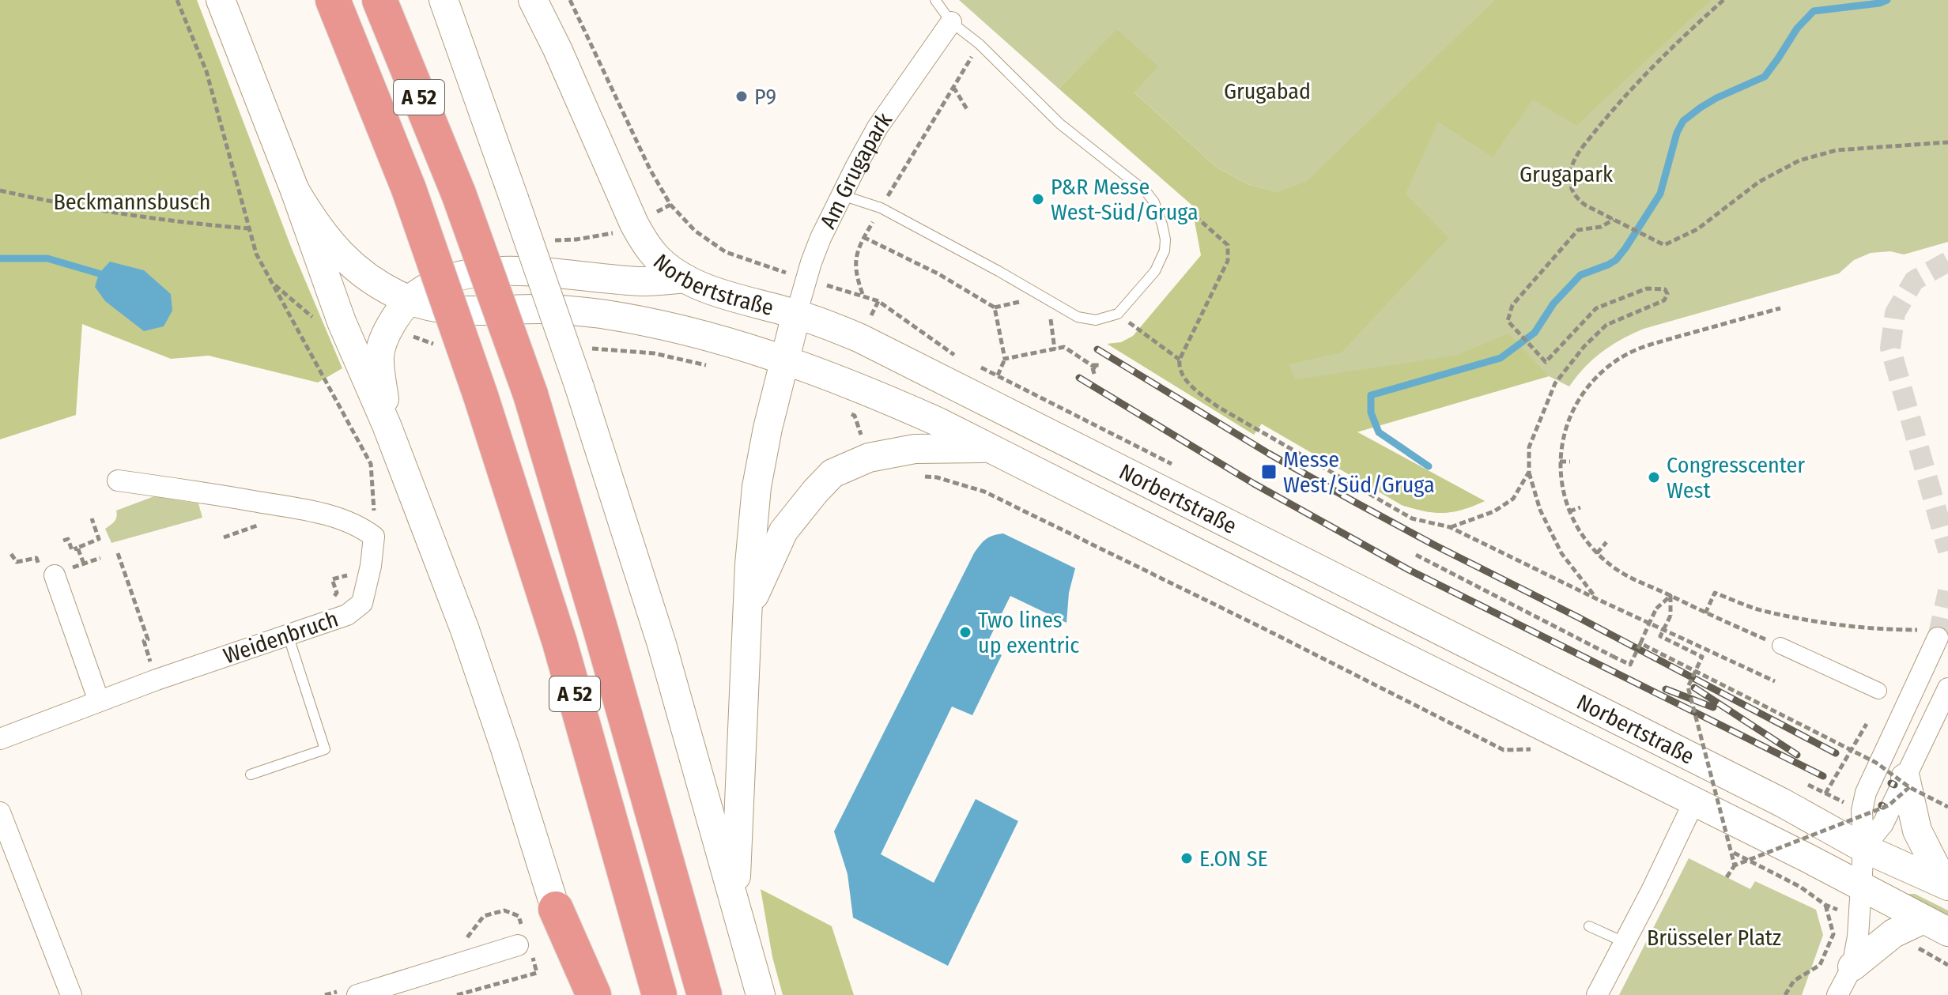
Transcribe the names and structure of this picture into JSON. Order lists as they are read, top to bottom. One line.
{"streets":{"highway":["A 52"],"main road":["Am Grugapark","Norbertstraße"],"street":["Weidenbruch"]},"crossings":[["Am Grugapark","Norbertstraße"]],"parks":["Grugabad","Grugapark","Beckmannsbusch","Brüsseler Platz"],"places":{"other":["P9","P&R Messe West-Süd/Gruga","Congresscenter West","Two lines up exentric","E.ON SE"],"transit":["Messe West/Süd/Gruga"]}}
